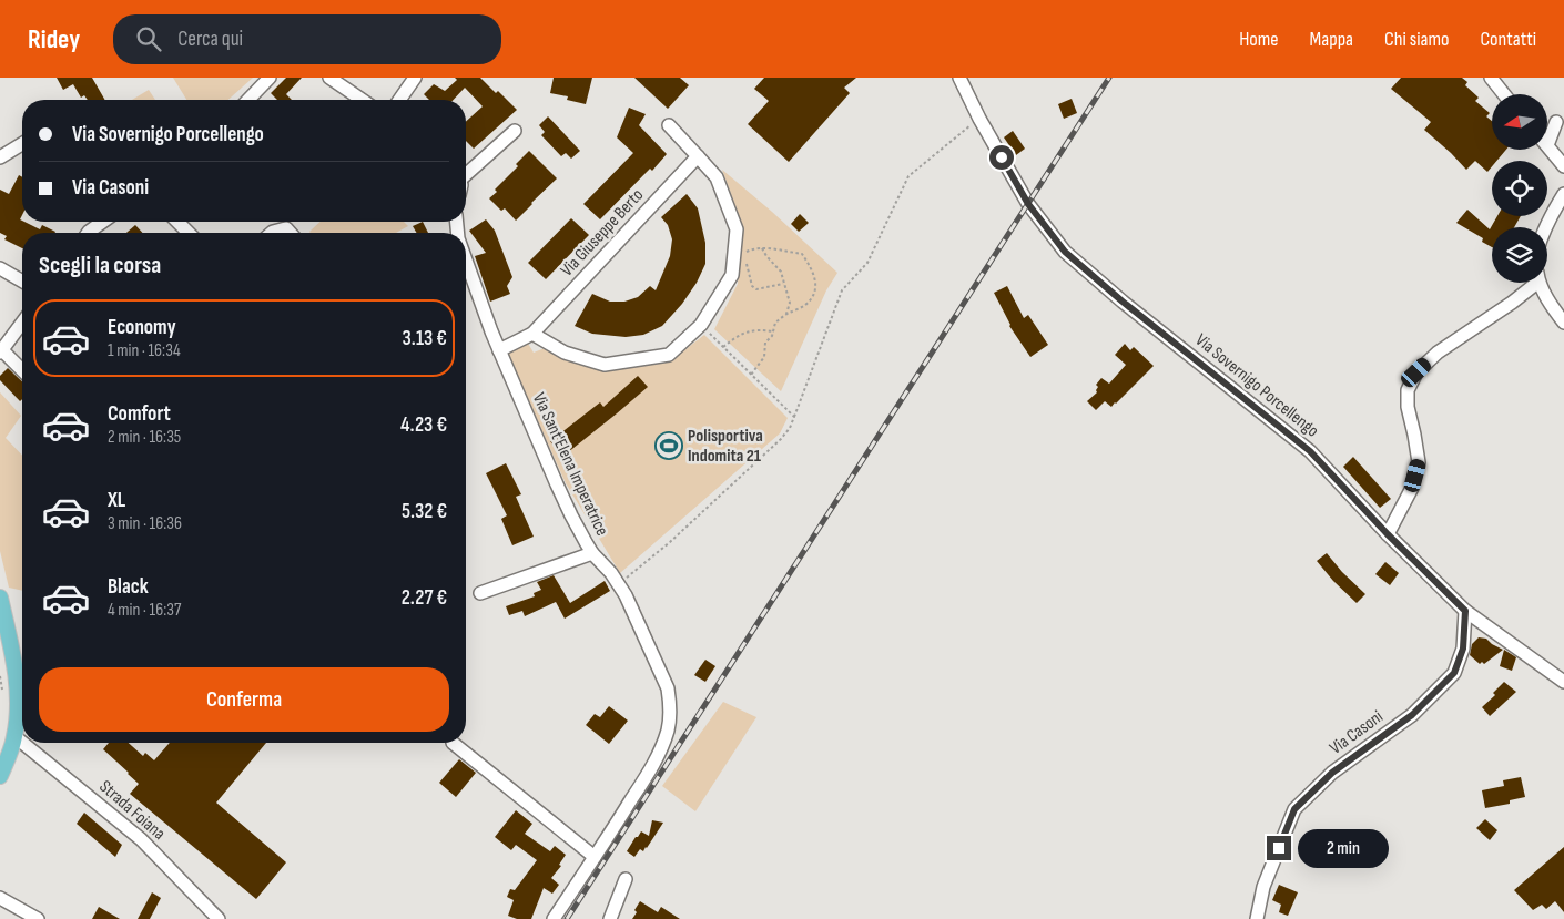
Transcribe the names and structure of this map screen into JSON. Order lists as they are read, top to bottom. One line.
{"streets":{"street":["Via Giuseppe Berto","Via Sovernigo Porcellengo","Via Sant'Elena Imperatrice","Via Casoni","Strada Foiana"]},"crossings":[["Via Giuseppe Berto","Via Sant'Elena Imperatrice"],["Via Sovernigo Porcellengo","Via Casoni"]],"places":{"sports":["Polisportiva Indomita 21"]},"north":"left","page":{"header":"Ridey","search":"Cerca qui","nav":["Home","Mappa","Chi siamo","Contatti"],"banner":["Via Sovernigo Porcellengo","Via Casoni"],"heading":"Scegli la corsa","list":[{"name":"Economy","note":"1 min · 16:34","value":"3.13 €"},{"name":"Comfort","note":"2 min · 16:35","value":"4.23 €"},{"name":"XL","note":"3 min · 16:36","value":"5.32 €"},{"name":"Black","note":"4 min · 16:37","value":"2.27 €"}],"buttons":"Conferma","bubble":"2 min"}}
